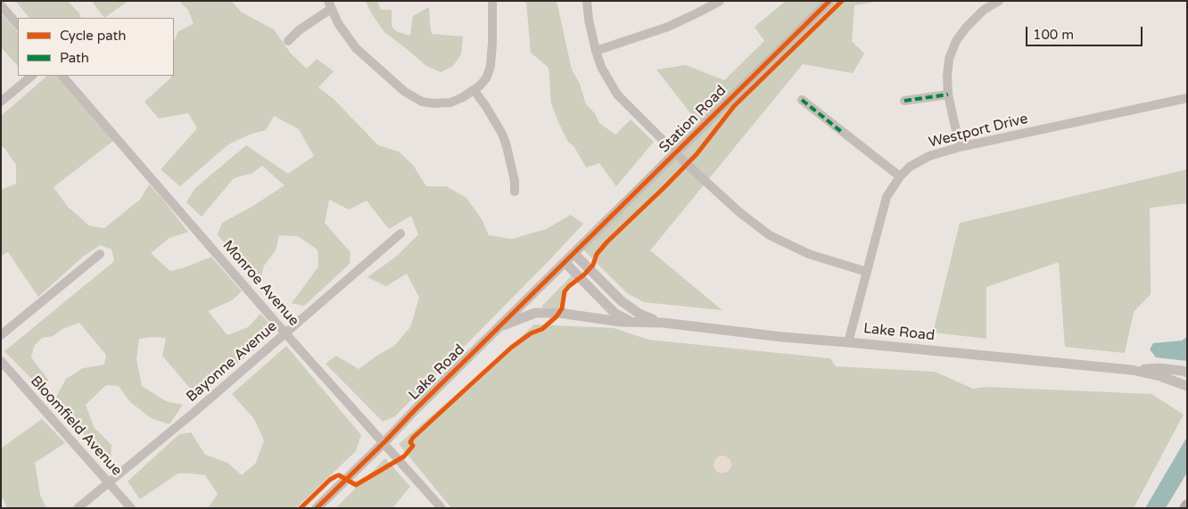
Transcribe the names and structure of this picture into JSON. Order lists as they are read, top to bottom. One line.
{"streets":{"street":["Station Road","Westport Drive","Monroe Avenue","Lake Road","Bayonne Avenue","Bloomfield Avenue"]},"crossings":[["Station Road","Lake Road"],["Westport Drive","Lake Road"],["Monroe Avenue","Lake Road"],["Monroe Avenue","Bayonne Avenue"],["Bayonne Avenue","Bloomfield Avenue"]],"legend":["Cycle path","Path"],"scale_bar":"100 m"}
